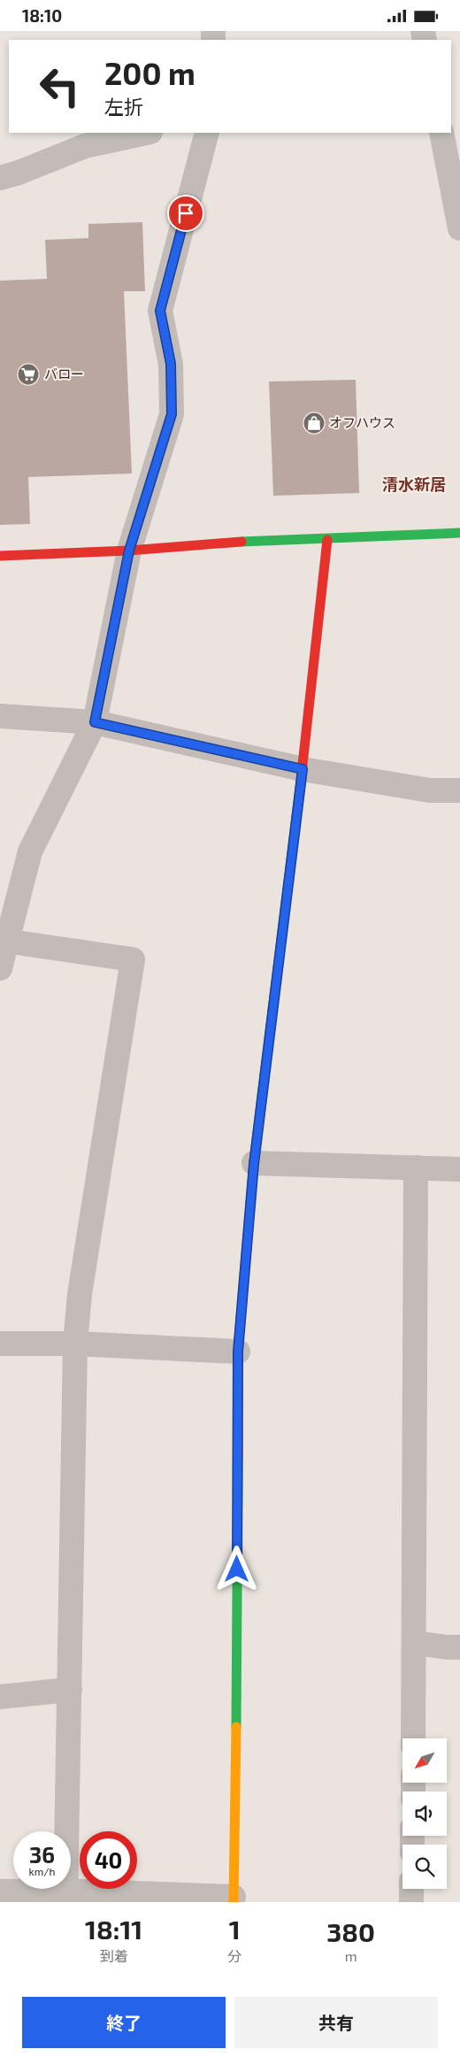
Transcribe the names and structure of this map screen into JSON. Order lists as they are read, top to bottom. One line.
{"districts":["清水新居"],"places":{"supermarket":["バロー"],"shop":["オフハウス"]},"north":"bottom left","page":{"status":"18:10","turn":["200 m","左折"],"speed":"36 km/h","limit":"40","eta":["18:11","到着","1","分","380","m"],"buttons":["終了","共有"]}}
